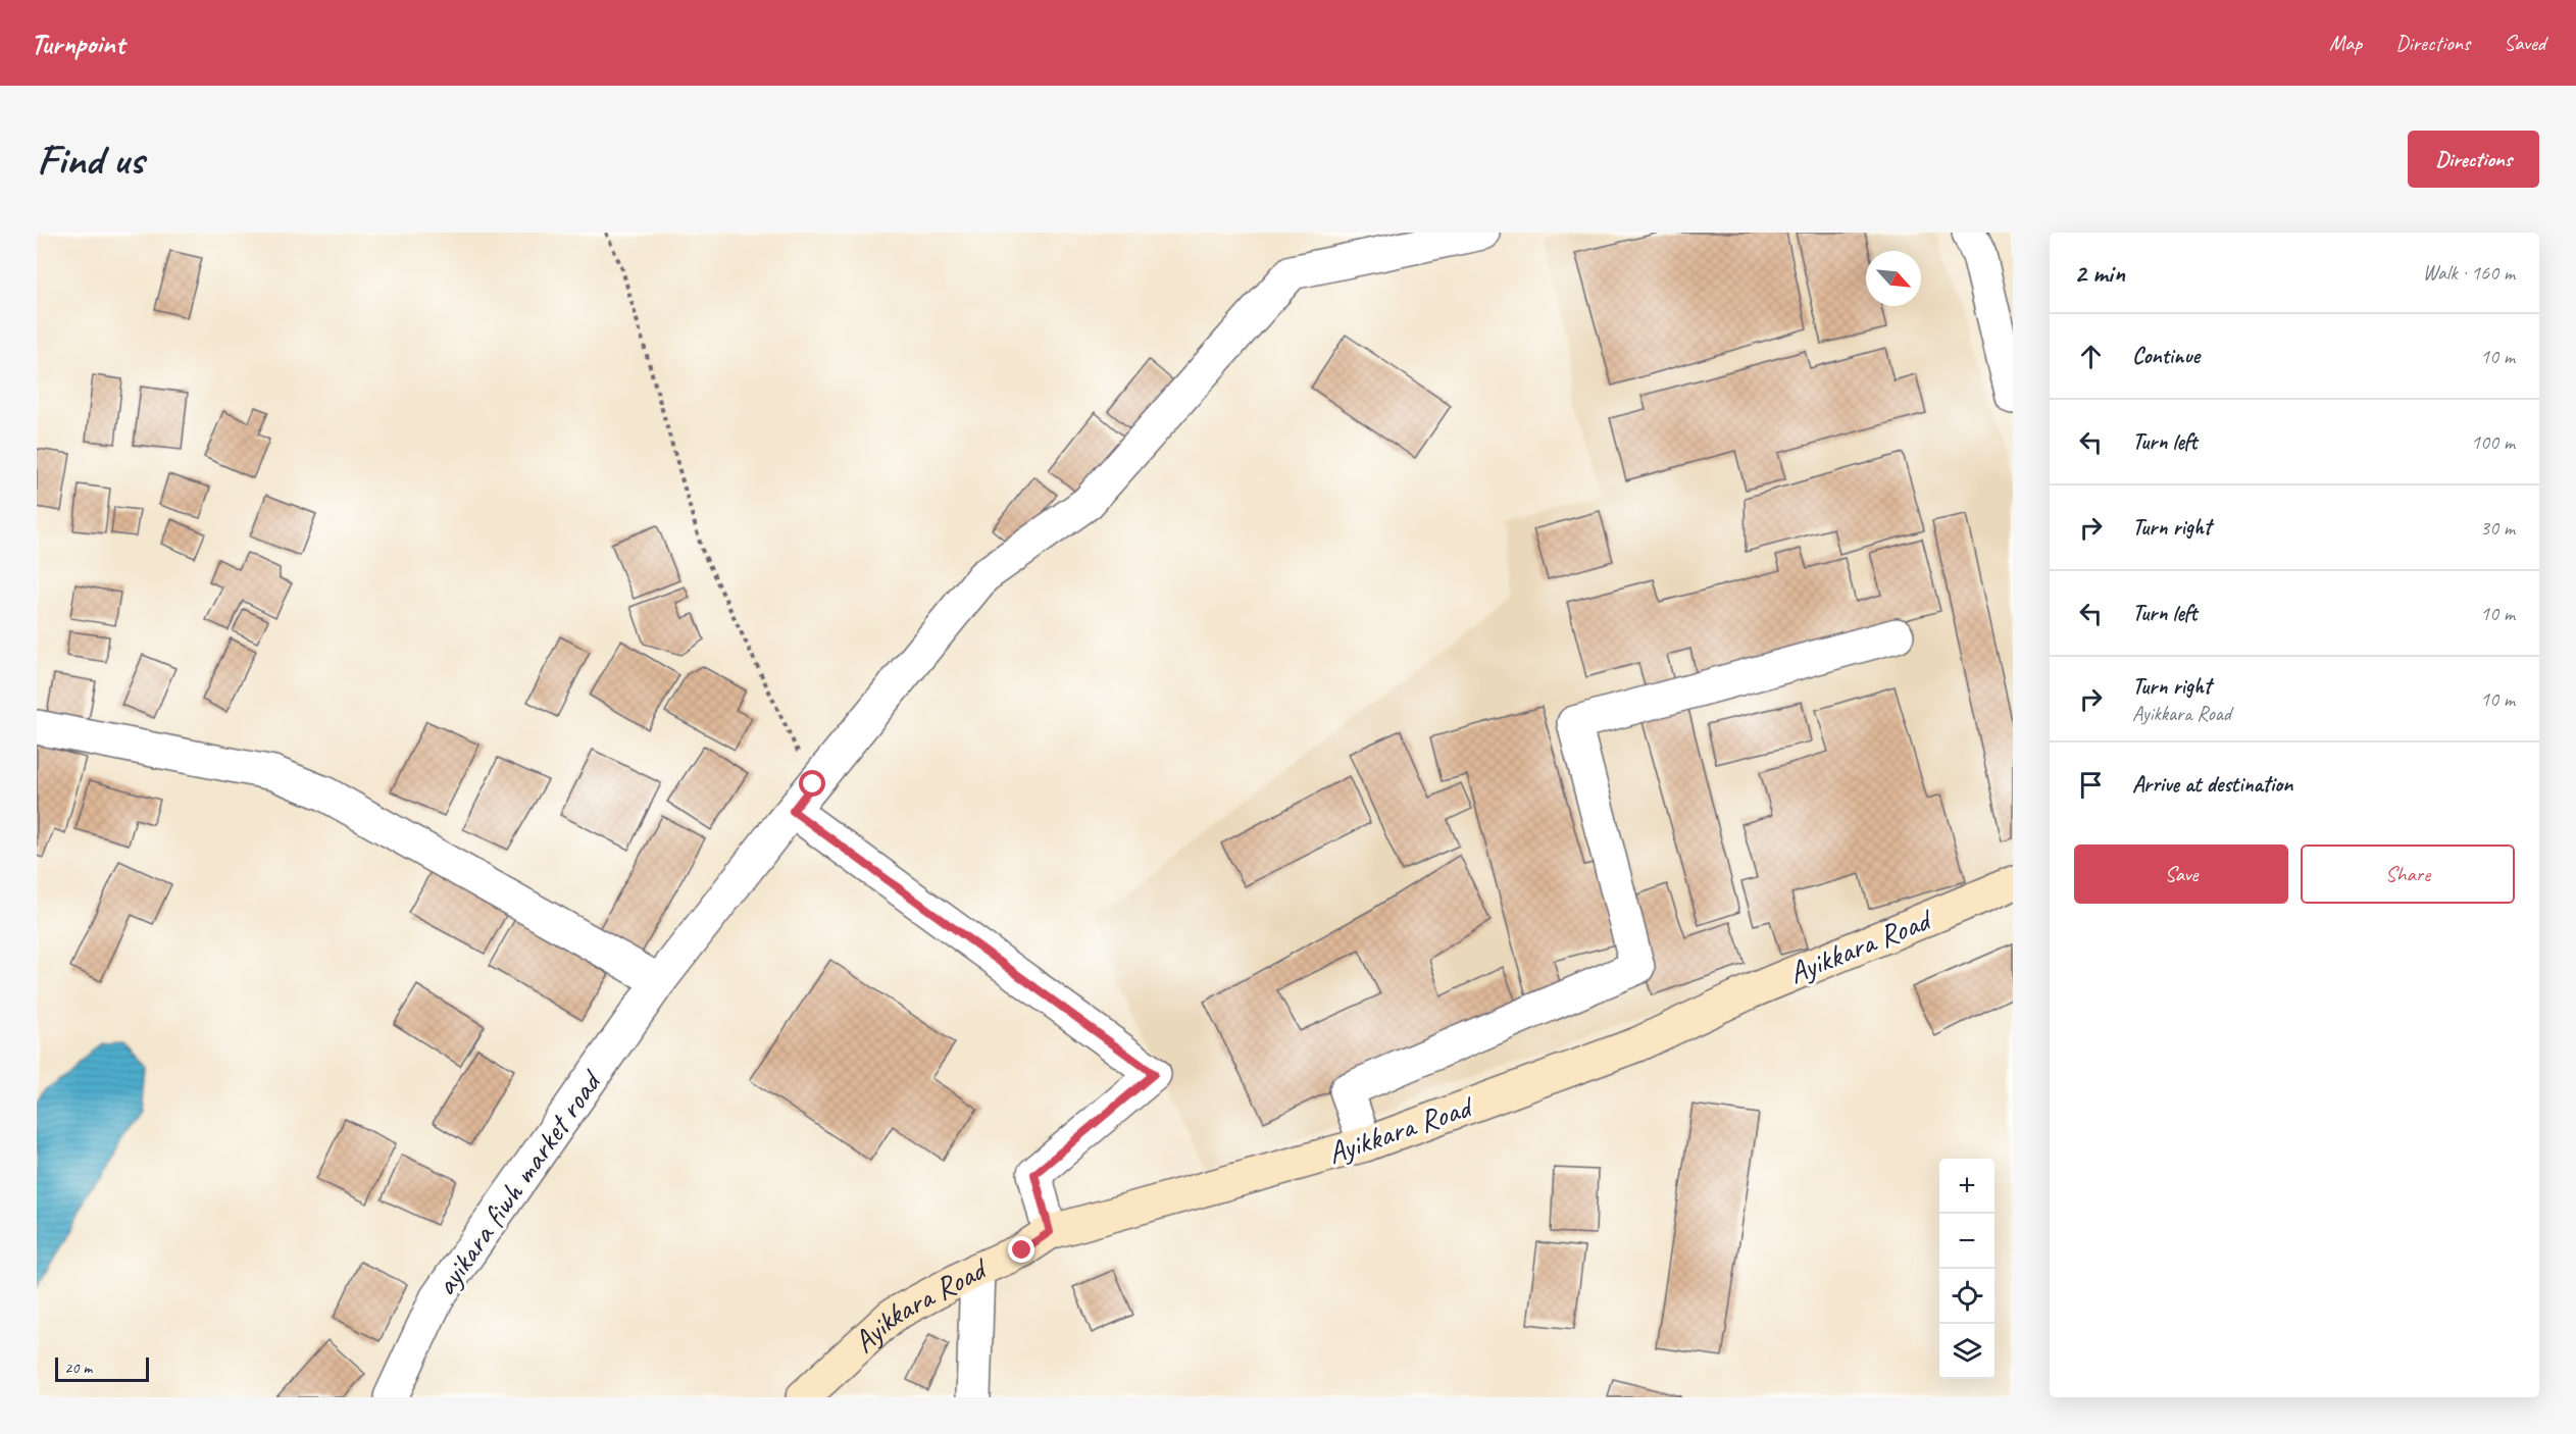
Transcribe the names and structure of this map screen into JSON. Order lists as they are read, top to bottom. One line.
{"streets":{"main road":["Ayikkara Road"],"street":["ayikara fiwh market road"]},"scale_bar":"20 m","north":"bottom right","page":{"header":"Turnpoint","nav":["Map","Directions","Saved"],"buttons":["Directions",["Save","Share"]],"title":"Find us","heading":["2 min","Walk · 160 m"],"list":[["Continue","10 m"],["Turn left","100 m"],["Turn right","30 m"],["Turn left","10 m"],["Turn right","Ayikkara Road","10 m"],"Arrive at destination"],"map_buttons":["+","−"],"scale":"20 m"}}
